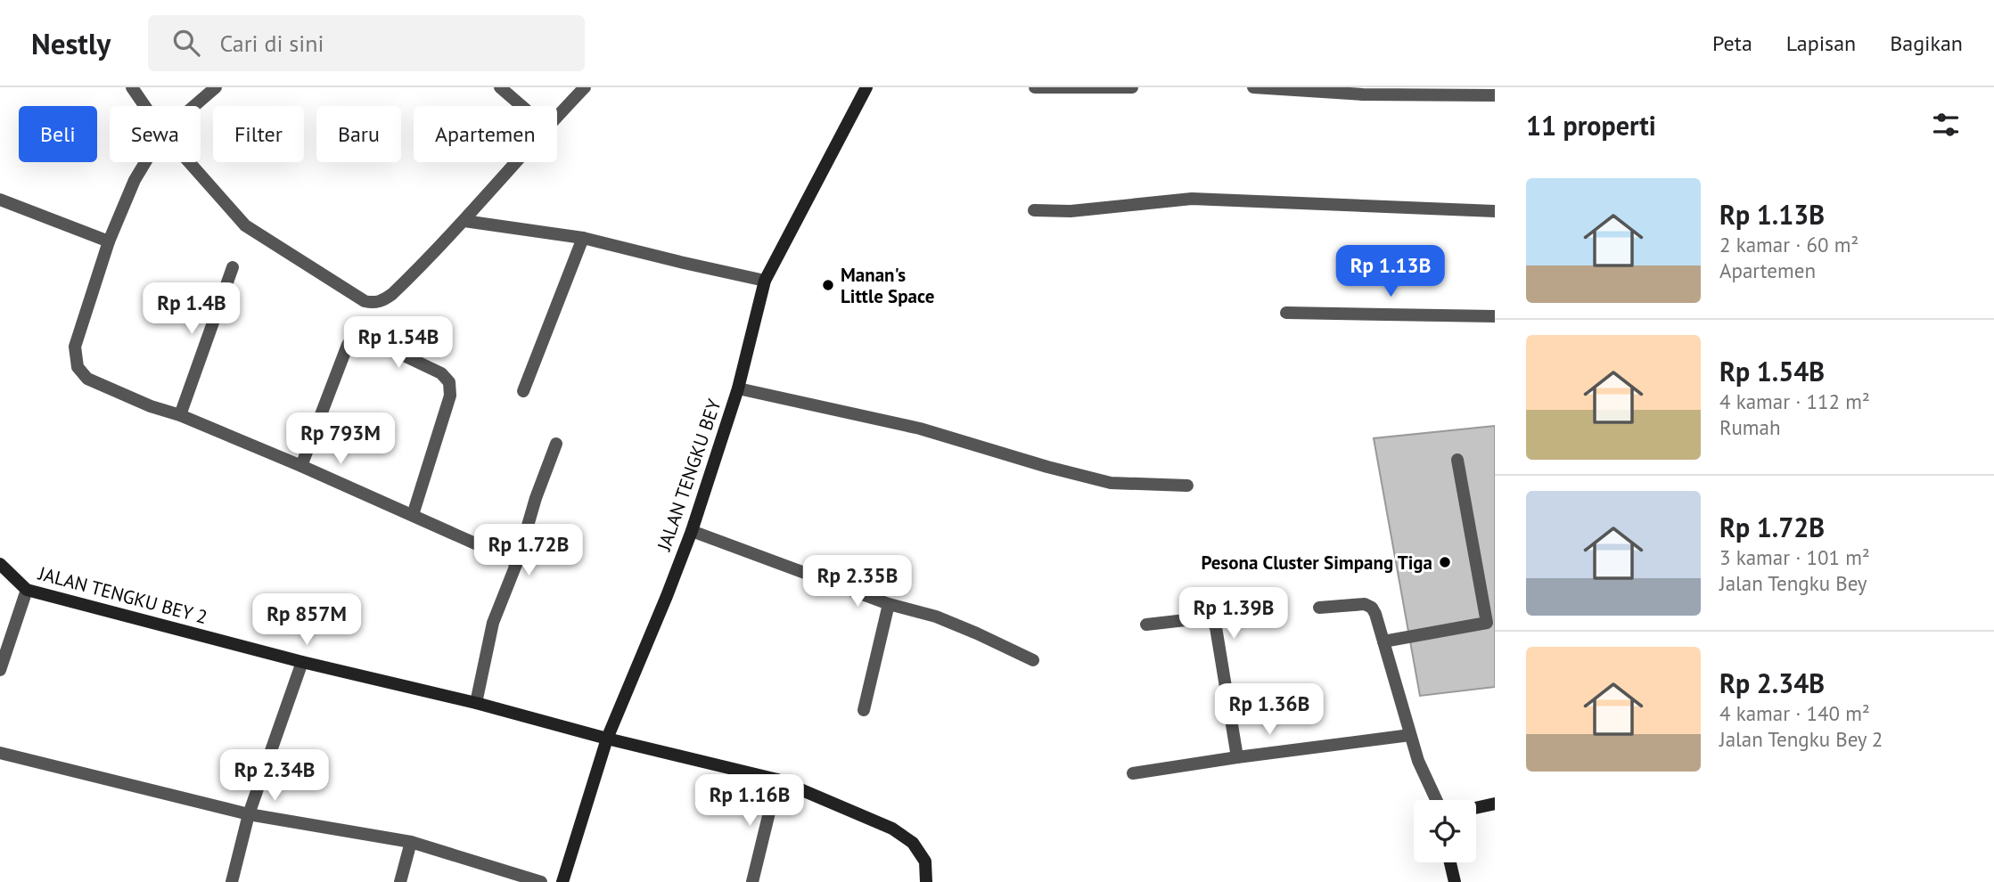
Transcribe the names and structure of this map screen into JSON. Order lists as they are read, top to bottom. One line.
{"streets":{"street":["JALAN TENGKU BEY","JALAN TENGKU BEY 2"]},"crossings":[["JALAN TENGKU BEY","JALAN TENGKU BEY 2"]],"places":["Manan's Little Space","Pesona Cluster Simpang Tiga"],"page":{"header":"Nestly","search":"Cari di sini","nav":["Peta","Lapisan","Bagikan"],"heading":"11 properti","chip":["Beli","Sewa","Filter","Baru","Apartemen"],"list":[{"name":"Rp 1.13B","note":"2 kamar · 60 m² · Apartemen"},{"name":"Rp 1.54B","note":"4 kamar · 112 m² · Rumah"},{"name":"Rp 1.72B","note":"3 kamar · 101 m² · Jalan Tengku Bey"},{"name":"Rp 2.34B","note":"4 kamar · 140 m² · Jalan Tengku Bey 2"}],"price":["Rp 1.13B","Rp 1.4B","Rp 1.54B","Rp 793M","Rp 1.72B","Rp 2.35B","Rp 1.39B","Rp 857M","Rp 1.36B","Rp 2.34B","Rp 1.16B"]}}
